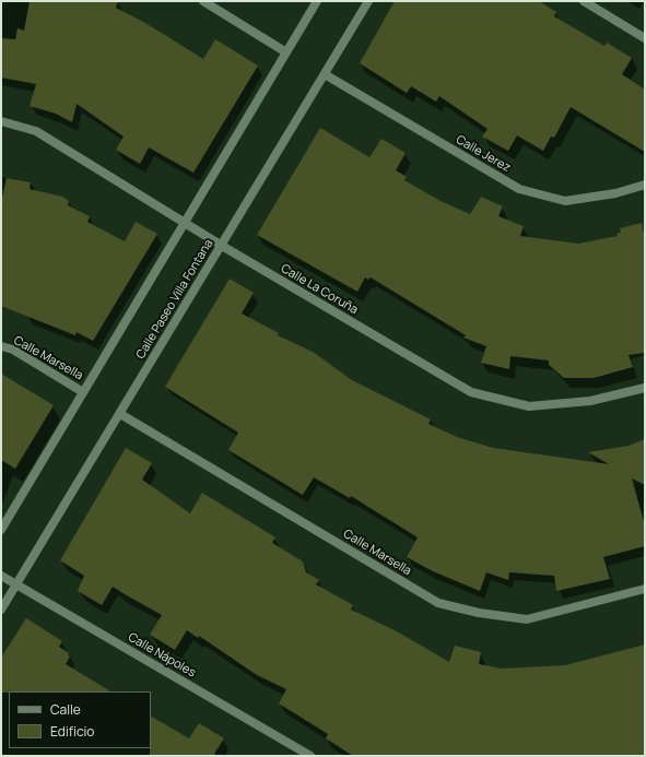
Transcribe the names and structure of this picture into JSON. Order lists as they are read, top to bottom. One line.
{"streets":{"street":["Calle Jerez","Calle La Coruña","Calle Paseo Villa Fontana","Calle Marsella","Calle Nápoles"]},"crossings":[["Calle Jerez","Calle Paseo Villa Fontana"],["Calle La Coruña","Calle Paseo Villa Fontana"],["Calle Paseo Villa Fontana","Calle Marsella"],["Calle Paseo Villa Fontana","Calle Nápoles"]],"legend":["Calle","Edificio"]}
